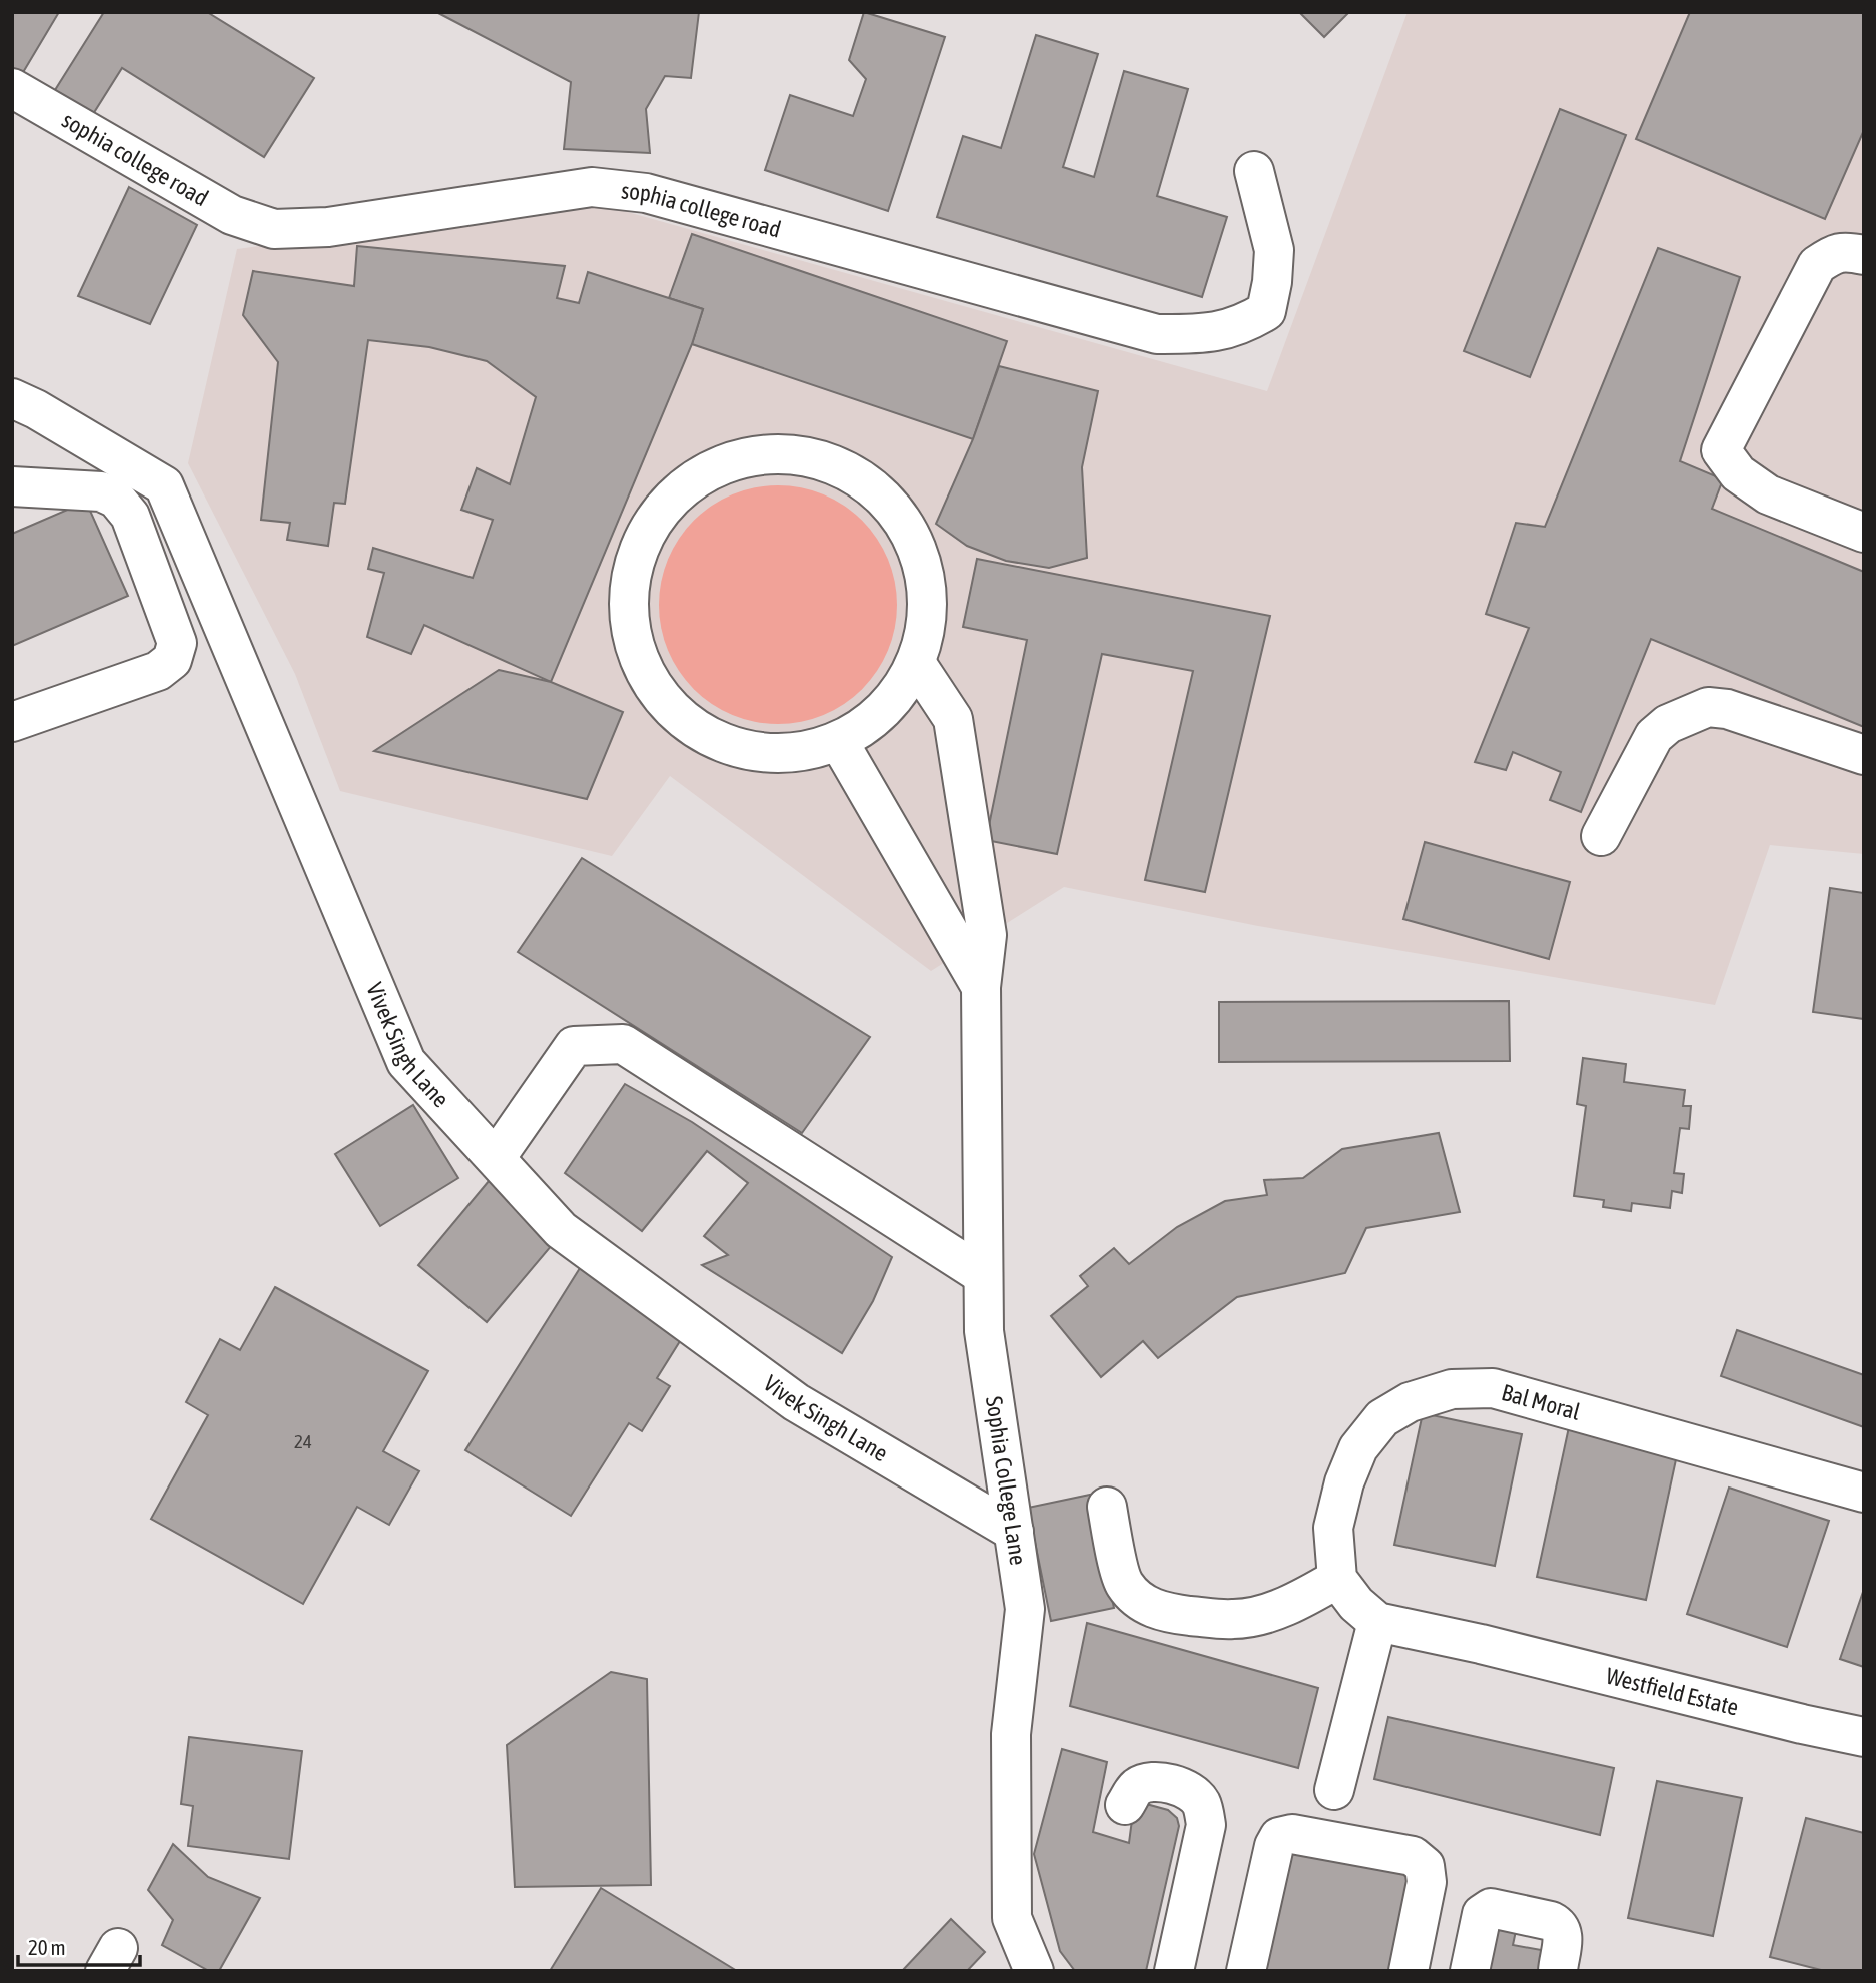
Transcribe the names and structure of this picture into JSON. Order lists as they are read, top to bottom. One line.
{"streets":{"street":["sophia college road","Vivek Singh Lane","Bal Moral","Sophia College Lane","Westfield Estate"]},"crossings":[["Vivek Singh Lane","Sophia College Lane"]],"house_numbers":["24"],"scale_bar":"20 m"}
